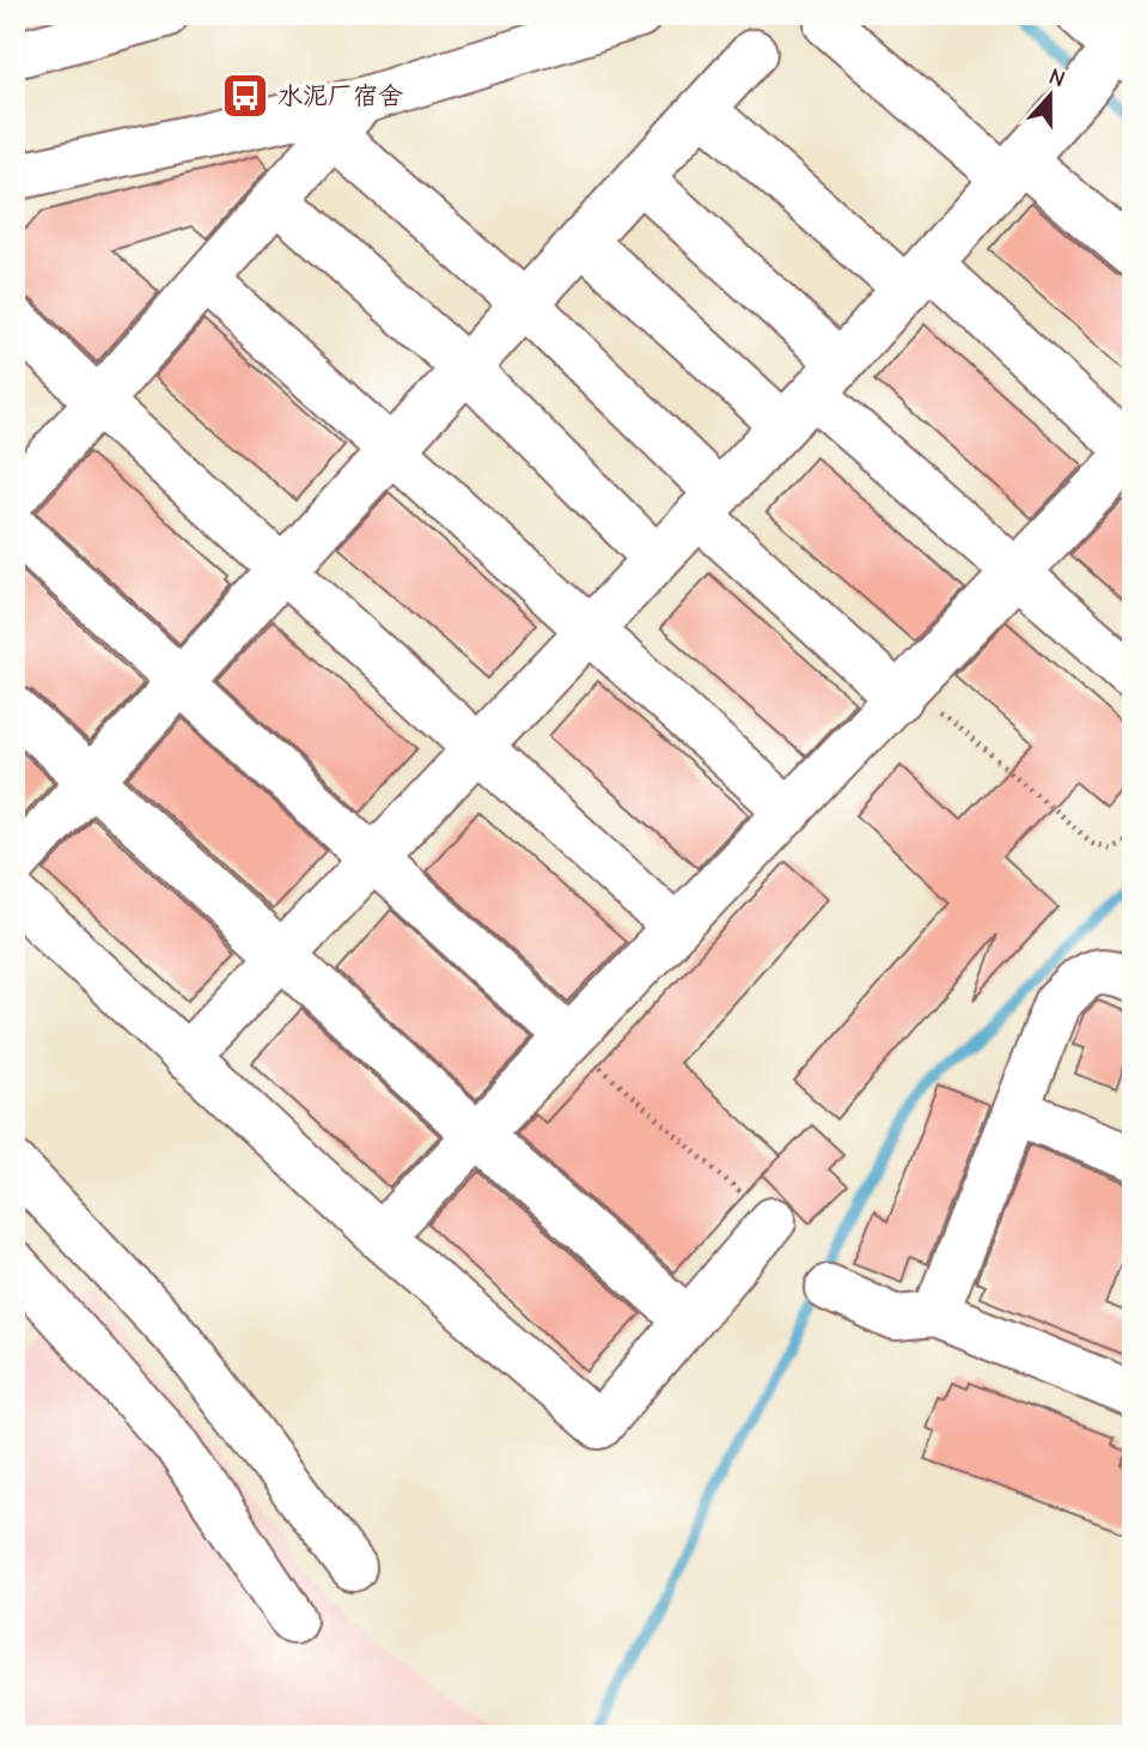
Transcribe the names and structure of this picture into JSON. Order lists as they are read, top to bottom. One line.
{"places":{"bus stop":["水泥厂宿舍"]},"north":"top"}
